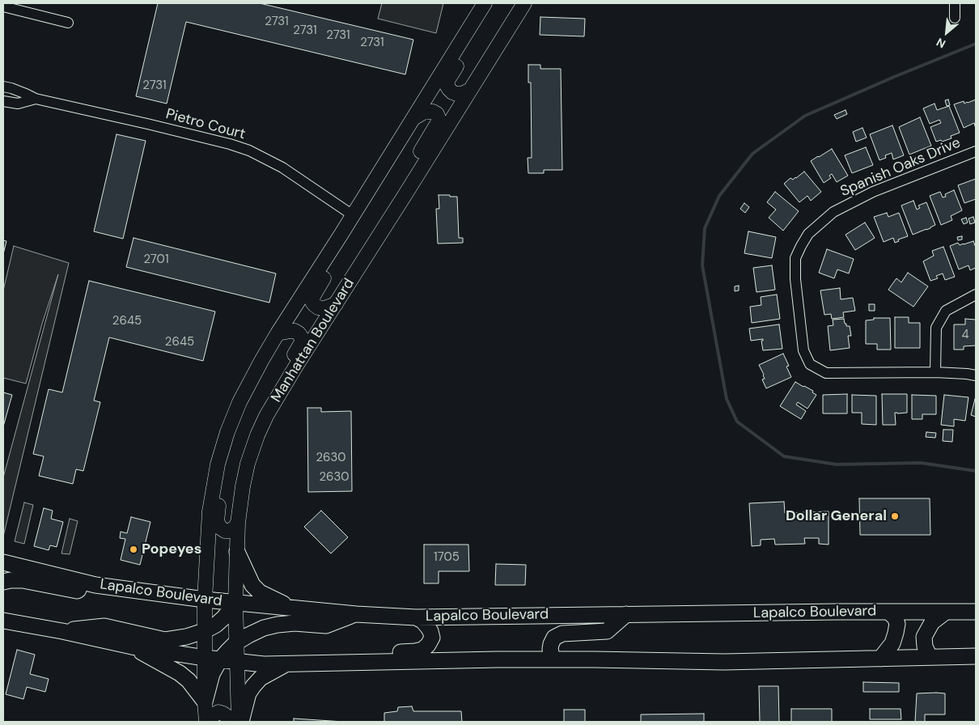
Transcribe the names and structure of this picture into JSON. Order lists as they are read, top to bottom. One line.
{"streets":{"main road":["Lapalco Boulevard"],"street":["Pietro Court","Spanish Oaks Drive","Manhattan Boulevard"]},"crossings":[["Manhattan Boulevard","Lapalco Boulevard"]],"places":["Dollar General","Popeyes"],"house_numbers":["2731","2731","2731","2731","2731","2701","2645","4","2645","2630","2630","1705"],"north":"bottom left"}
